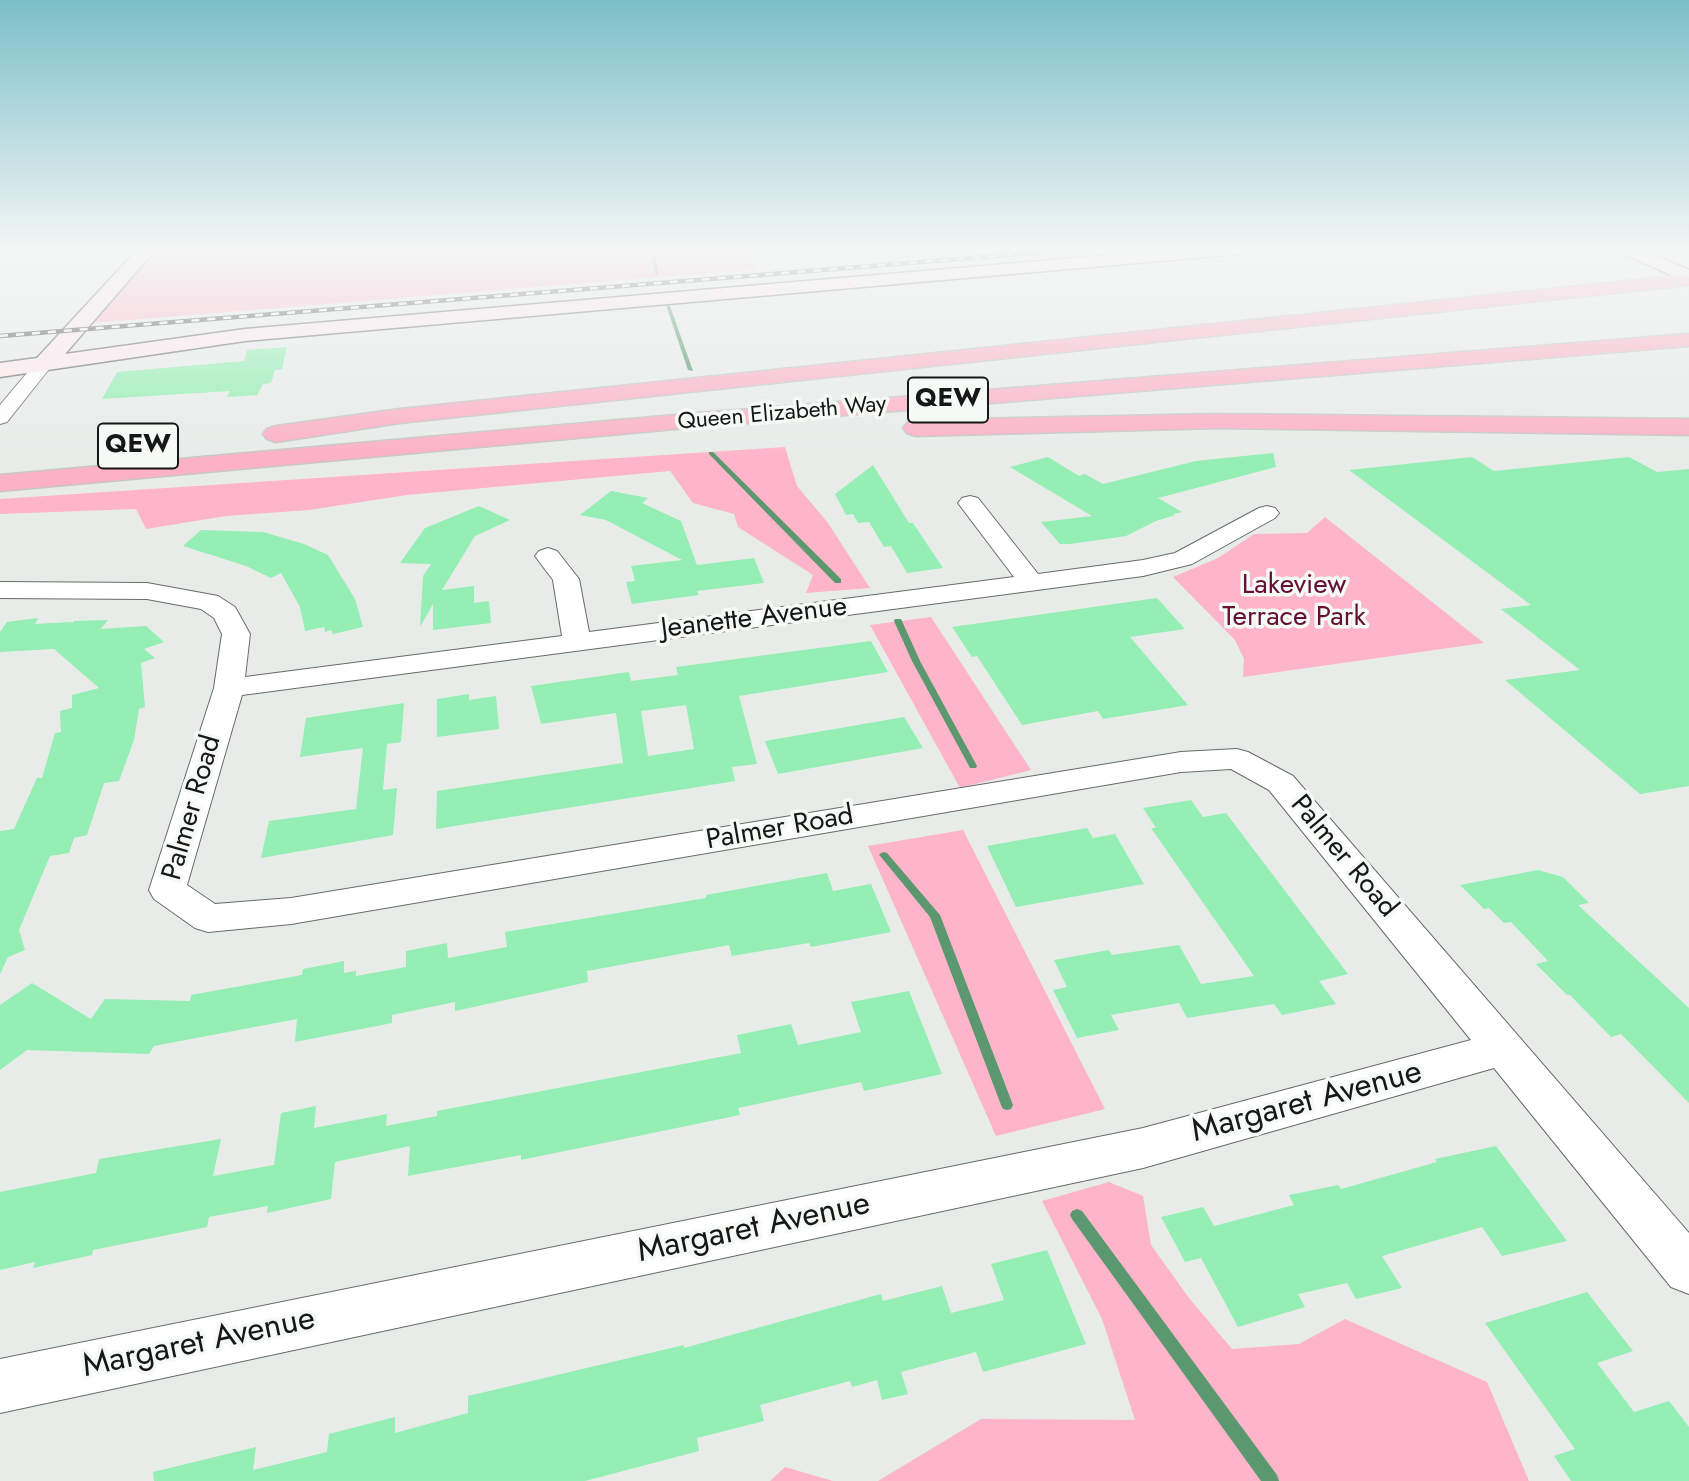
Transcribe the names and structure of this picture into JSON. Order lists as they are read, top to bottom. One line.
{"streets":{"highway":["QEW","Queen Elizabeth Way"],"street":["Jeanette Avenue","Palmer Road","Margaret Avenue"]},"crossings":[["Jeanette Avenue","Palmer Road"],["Palmer Road","Margaret Avenue"]],"parks":["Lakeview Terrace Park"]}
